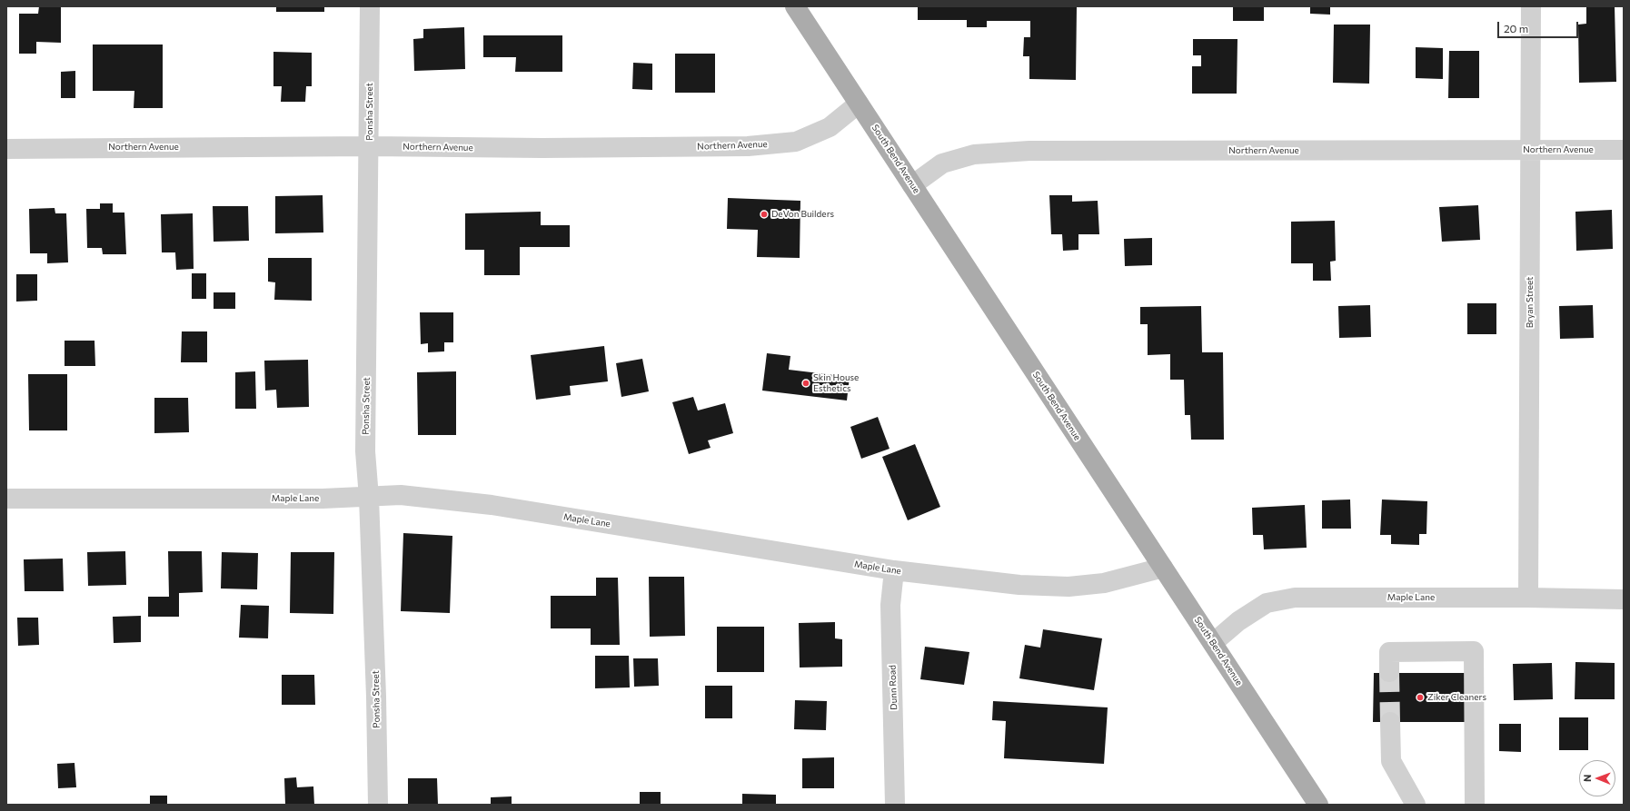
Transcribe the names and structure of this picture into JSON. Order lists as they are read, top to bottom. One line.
{"streets":{"main road":["South Bend Avenue"],"street":["Ponsha Street","Northern Avenue","Bryan Street","Maple Lane","Dunn Road"]},"crossings":[["Ponsha Street","Northern Avenue"],["Ponsha Street","Maple Lane"],["Northern Avenue","South Bend Avenue"],["Northern Avenue","Bryan Street"],["South Bend Avenue","Maple Lane"],["Bryan Street","Maple Lane"],["Maple Lane","Dunn Road"]],"places":["DeVon Builders","Skin House Esthetics","Ziker Cleaners"],"scale_bar":"20 m","north":"left"}
